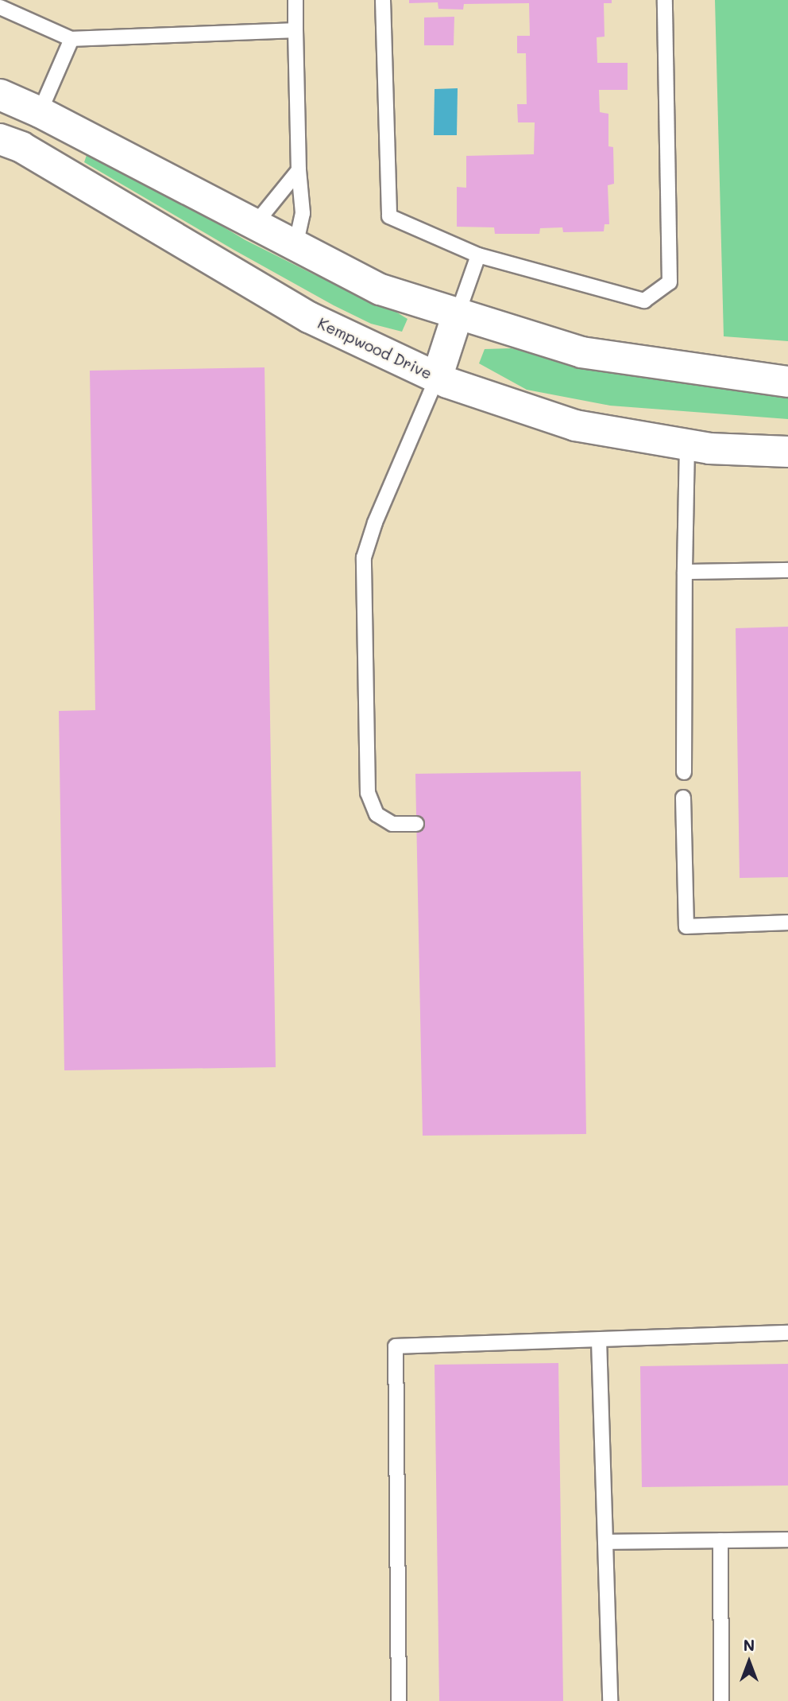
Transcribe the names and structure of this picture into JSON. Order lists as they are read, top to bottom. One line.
{"streets":{"main road":["Kempwood Drive"]},"north":"top"}
